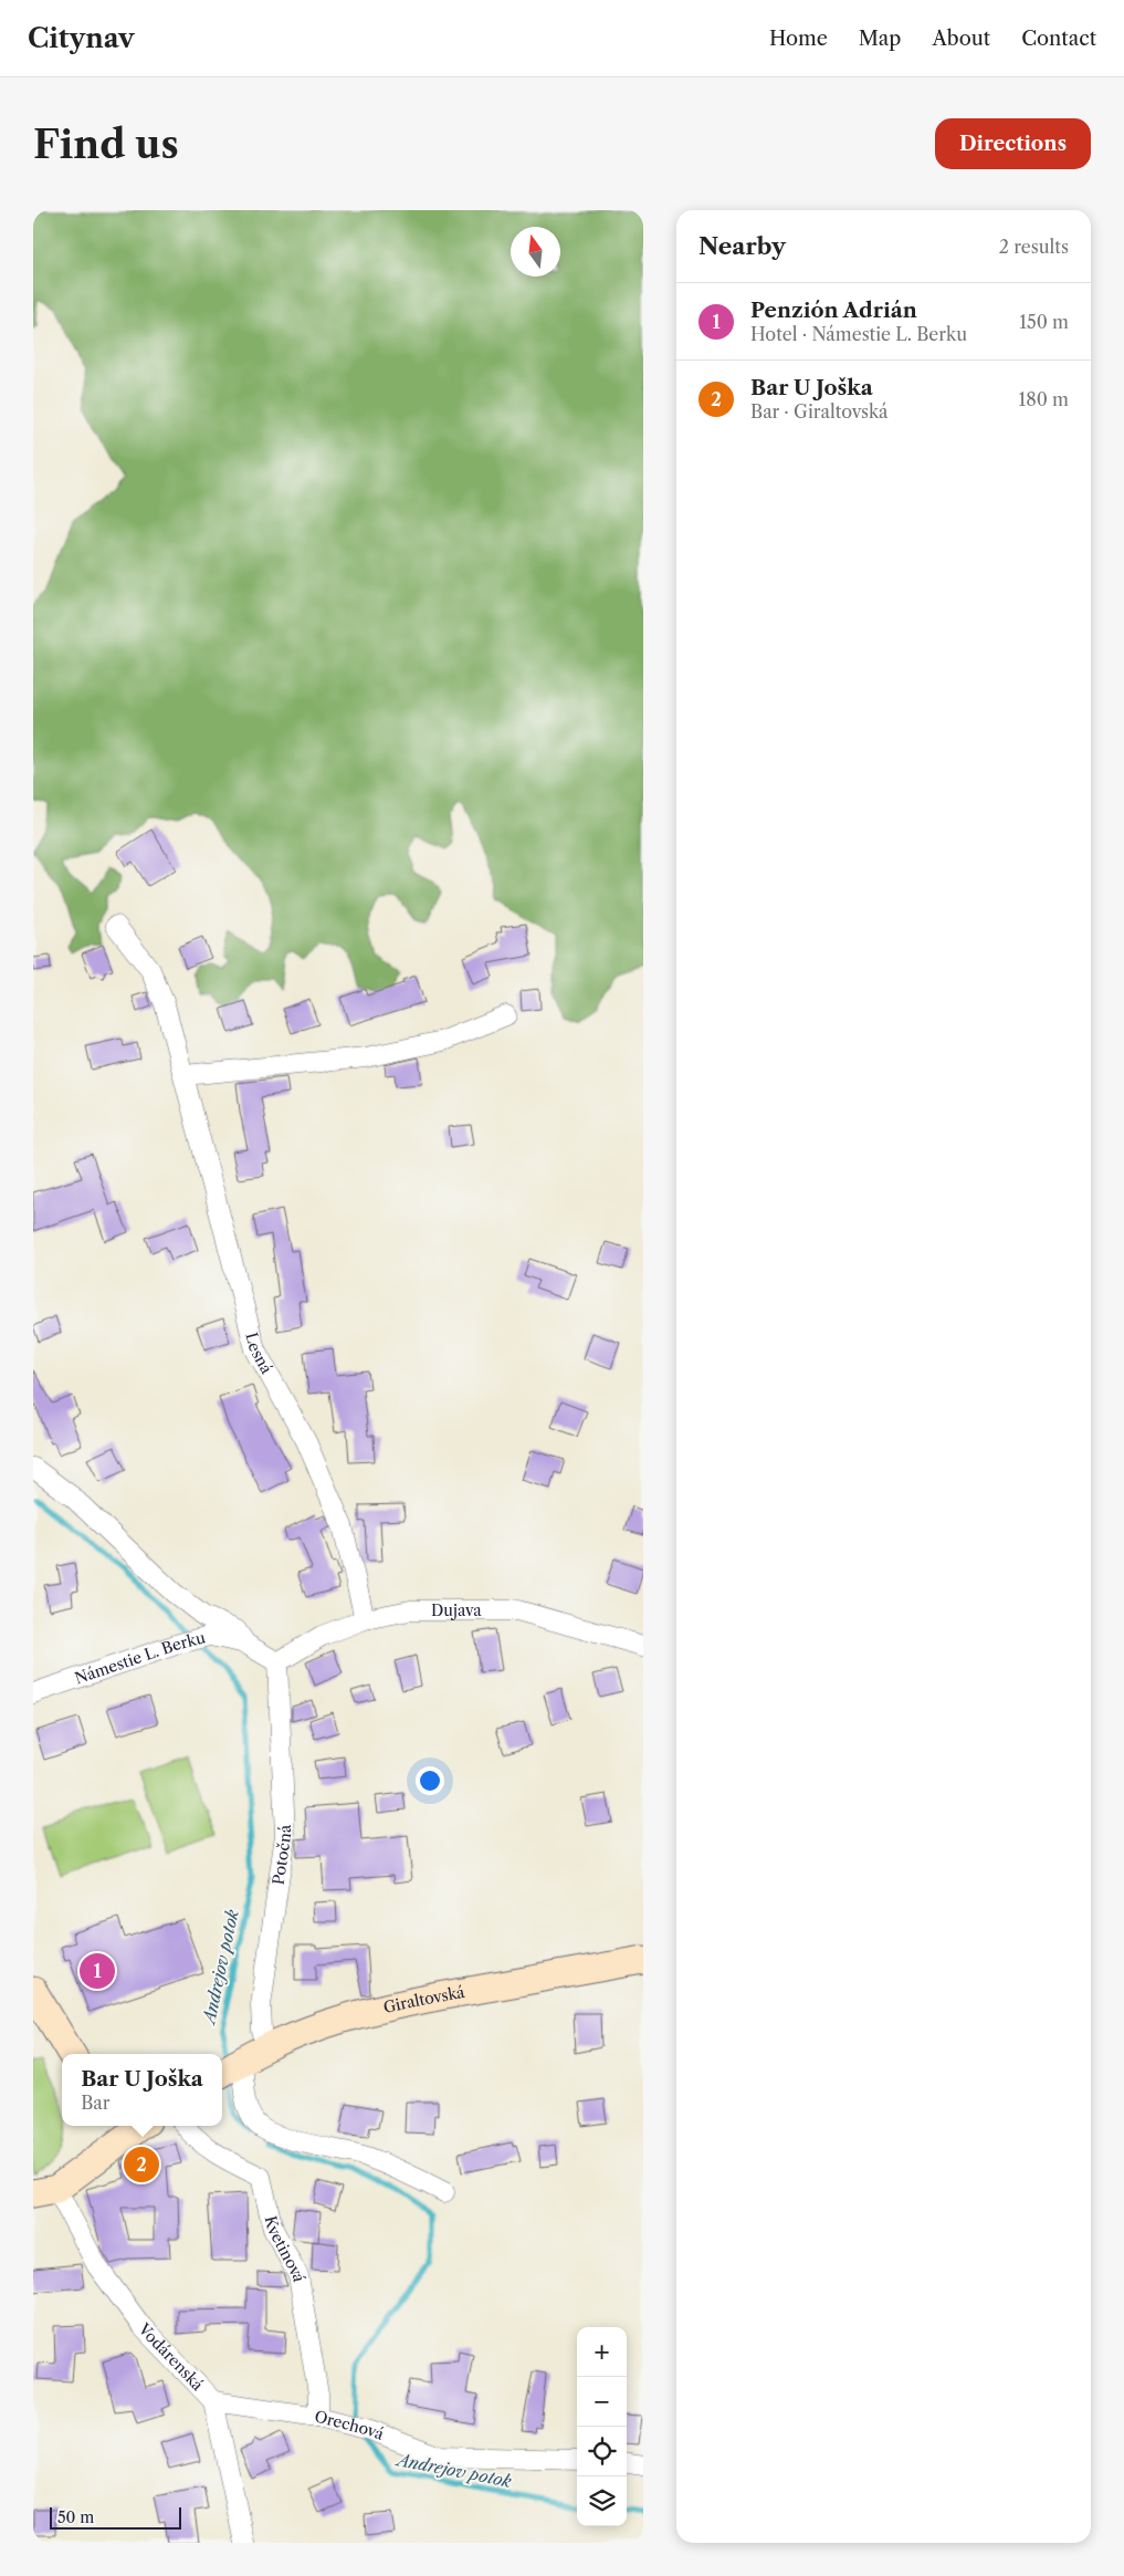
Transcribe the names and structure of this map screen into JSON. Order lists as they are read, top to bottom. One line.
{"streets":{"street":["Lesná","Dujava","Námestie L. Berku","Potočná","Giraltovská","Kvetinová","Vodárenská","Orechová"]},"crossings":[["Lesná","Dujava"],["Dujava","Námestie L. Berku"],["Dujava","Potočná"],["Námestie L. Berku","Potočná"],["Potočná","Giraltovská"],["Kvetinová","Orechová"],["Vodárenská","Orechová"]],"water":["Andrejov potok"],"scale_bar":"50 m","north":"top","page":{"header":"Citynav","nav":["Home","Map","About","Contact"],"buttons":"Directions","title":"Find us","heading":["Nearby","2 results"],"list":[{"mark":"1","name":"Penzión Adrián","note":"Hotel · Námestie L. Berku","value":"150 m"},{"mark":"2","name":"Bar U Joška","note":"Bar · Giraltovská","value":"180 m"}],"pins":["1","2"],"popup":["Bar U Joška","Bar"],"map_buttons":["+","−"],"scale":"50 m"}}
